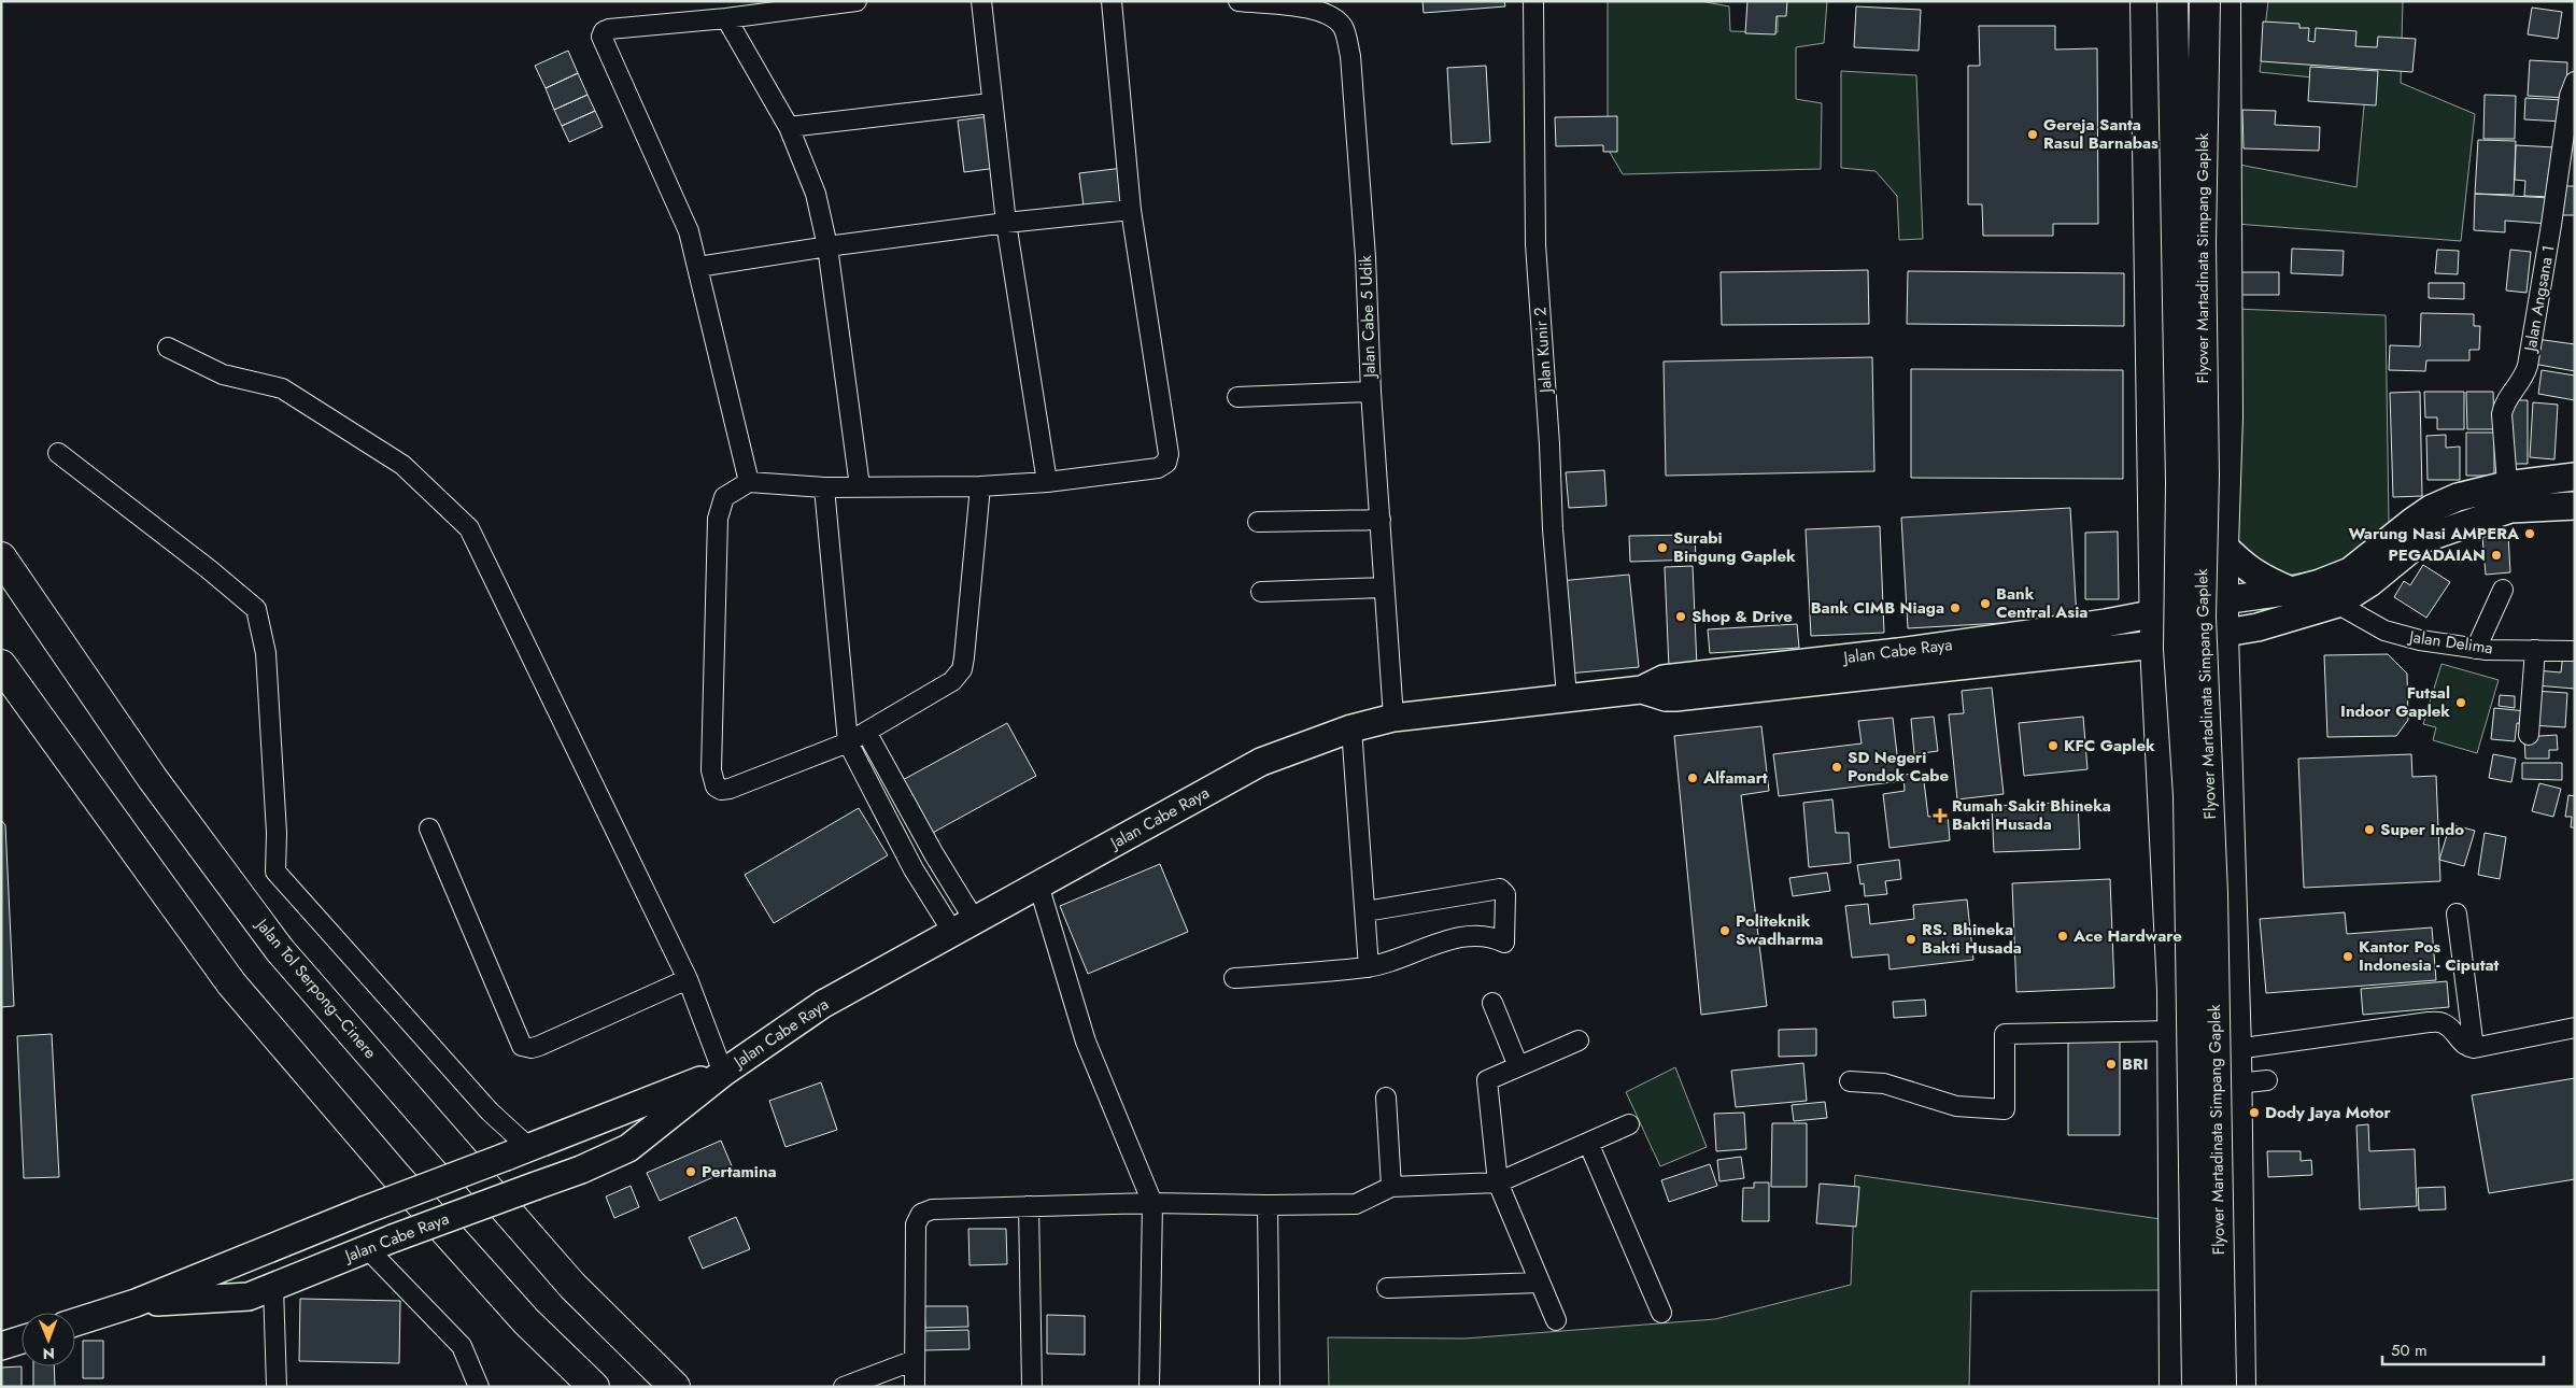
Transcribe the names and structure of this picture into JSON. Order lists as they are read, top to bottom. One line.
{"streets":{"highway":["Flyover Martadinata Simpang Gaplek","Jalan Tol Serpong–Cinere"],"main road":["Jalan Cabe Raya"],"street":["Jalan Angsana 1","Jalan Cabe 5 Udik","Jalan Kunir 2","Jalan Delima"]},"crossings":[["Jalan Angsana 1","Jalan Cabe Raya"],["Jalan Cabe 5 Udik","Jalan Cabe Raya"],["Jalan Kunir 2","Jalan Cabe Raya"],["Jalan Delima","Jalan Cabe Raya"]],"places":{"other":["Gereja Santa Rasul Barnabas","Warung Nasi AMPERA","Surabi Bingung Gaplek","PEGADAIAN","Bank Central Asia","Bank CIMB Niaga","Shop & Drive","Futsal Indoor Gaplek","KFC Gaplek","SD Negeri Pondok Cabe","Alfamart","Super Indo","Politeknik Swadharma","Ace Hardware","RS. Bhineka Bakti Husada","Kantor Pos Indonesia - Ciputat","BRI","Dody Jaya Motor","Pertamina"],"health":["Rumah Sakit Bhineka Bakti Husada"]},"scale_bar":"50 m","north":"bottom"}
